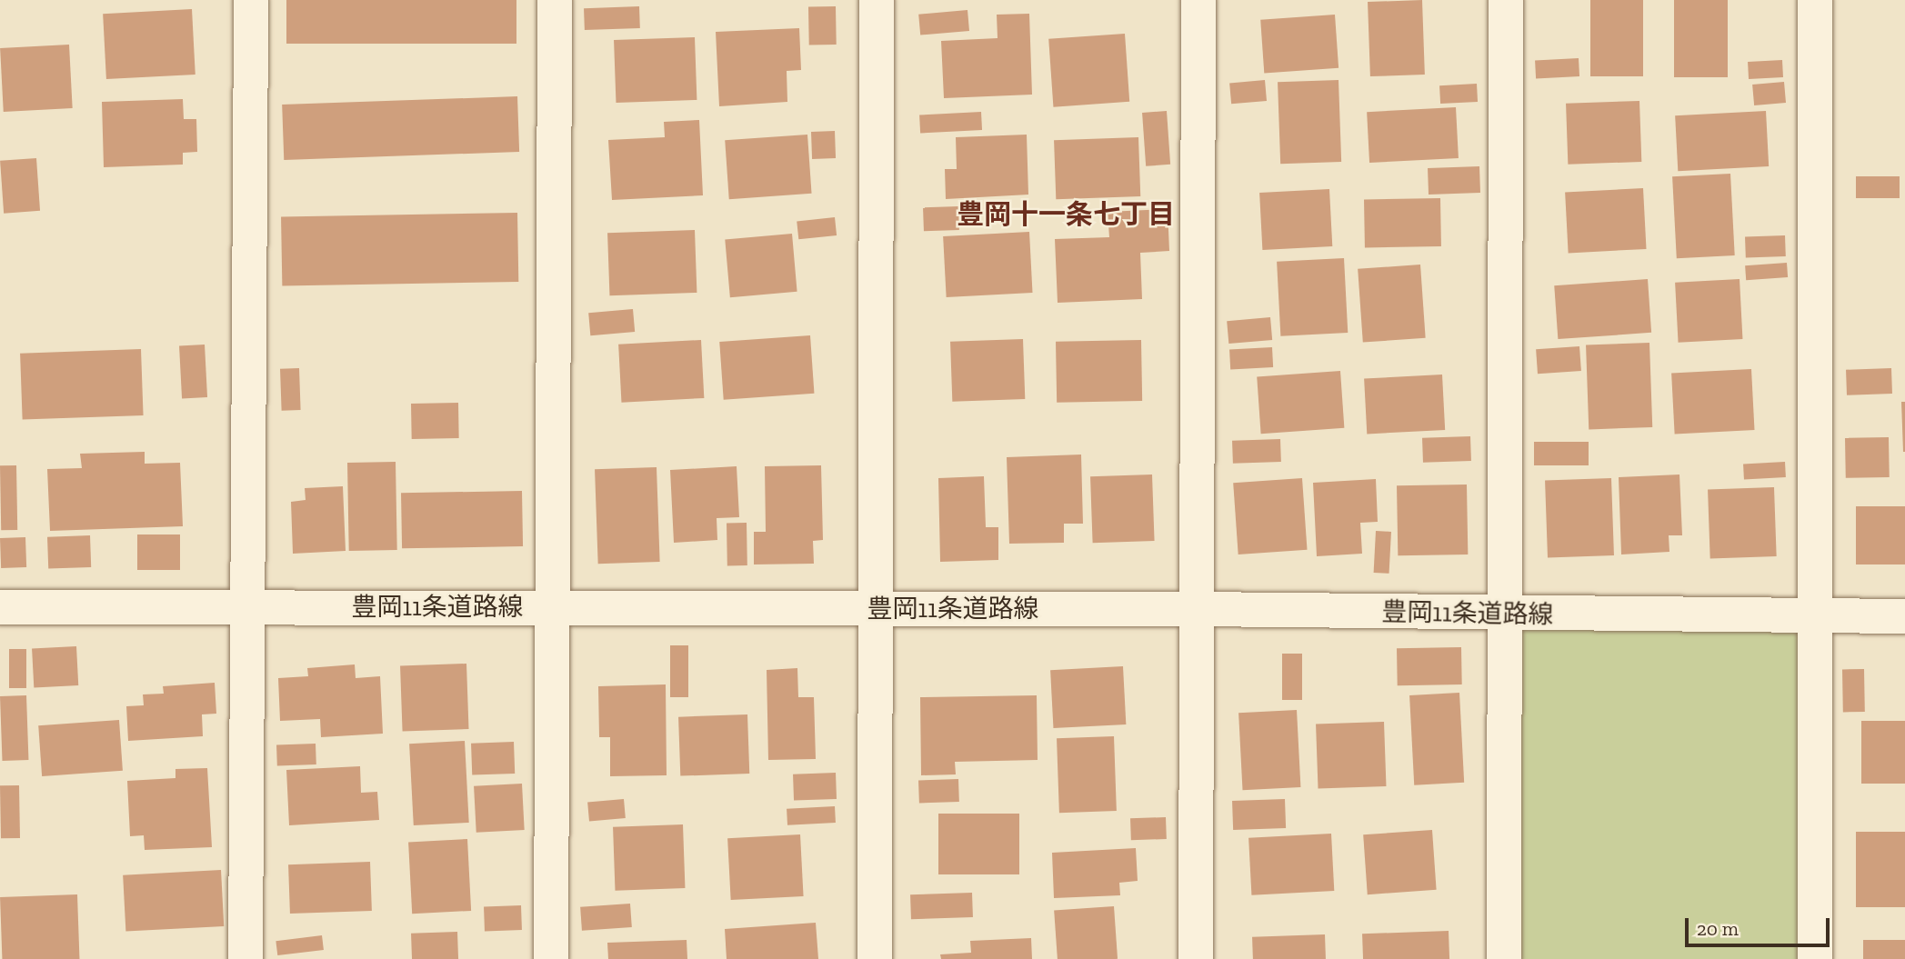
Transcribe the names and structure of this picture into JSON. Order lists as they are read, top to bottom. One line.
{"streets":{"street":["豊岡11条道路線"]},"districts":["豊岡十一条七丁目"],"scale_bar":"20 m"}
